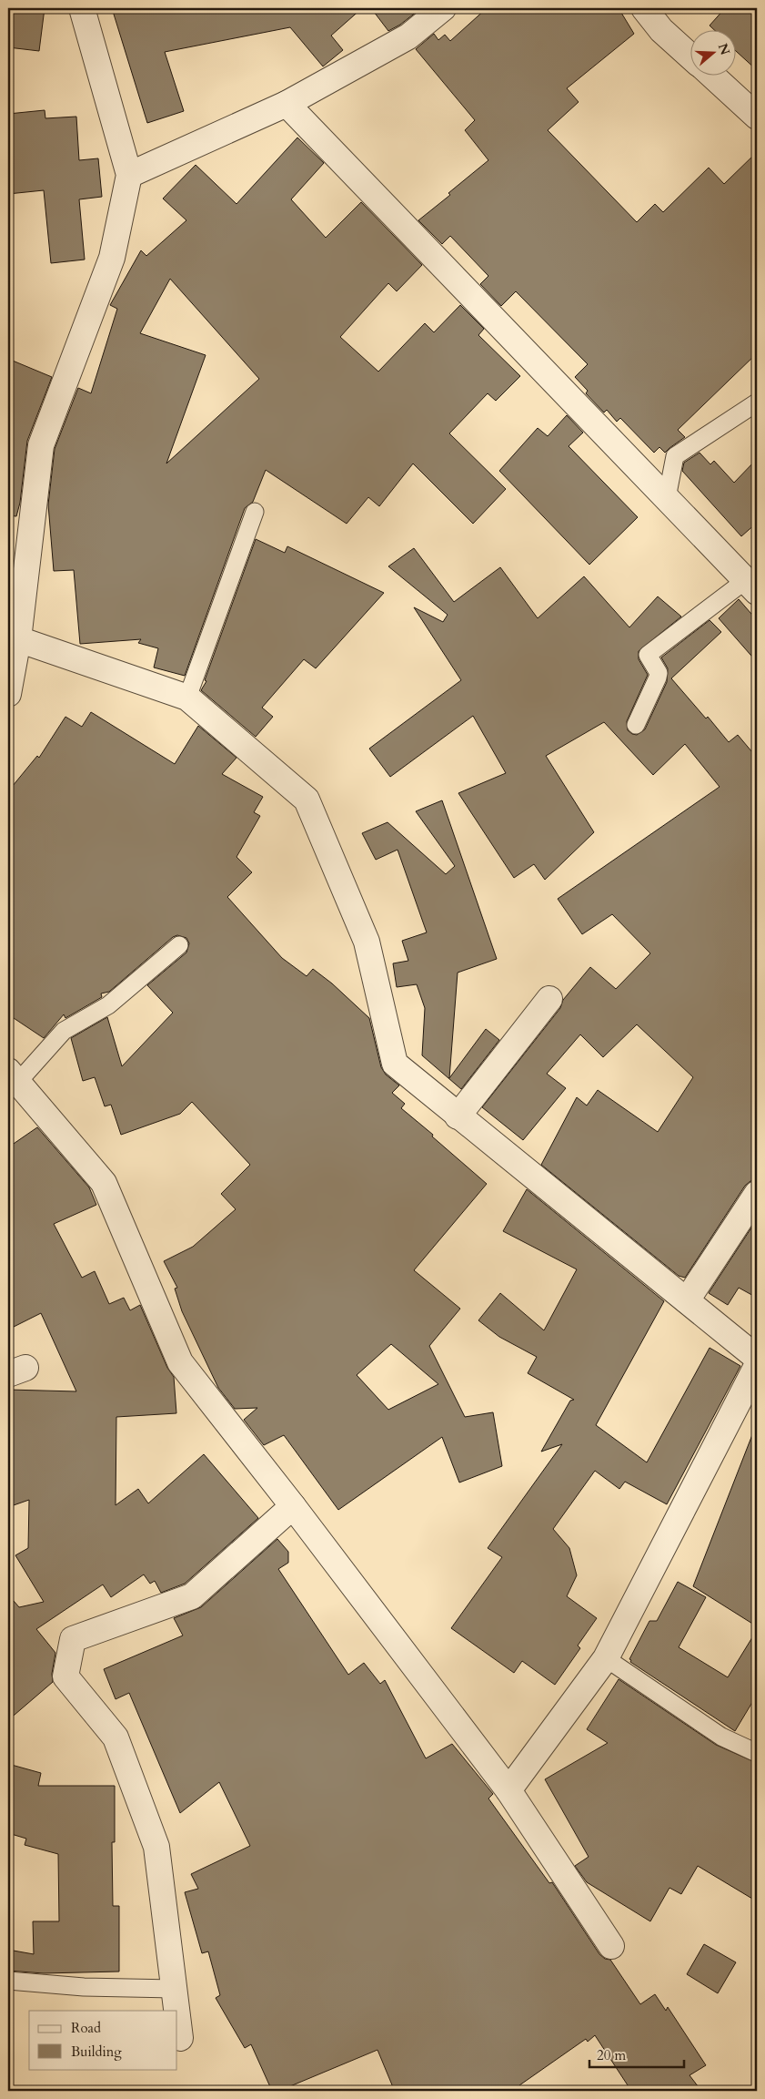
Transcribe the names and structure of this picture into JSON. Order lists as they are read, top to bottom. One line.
{"legend":["Road","Building"],"scale_bar":"20 m","north":"right"}
